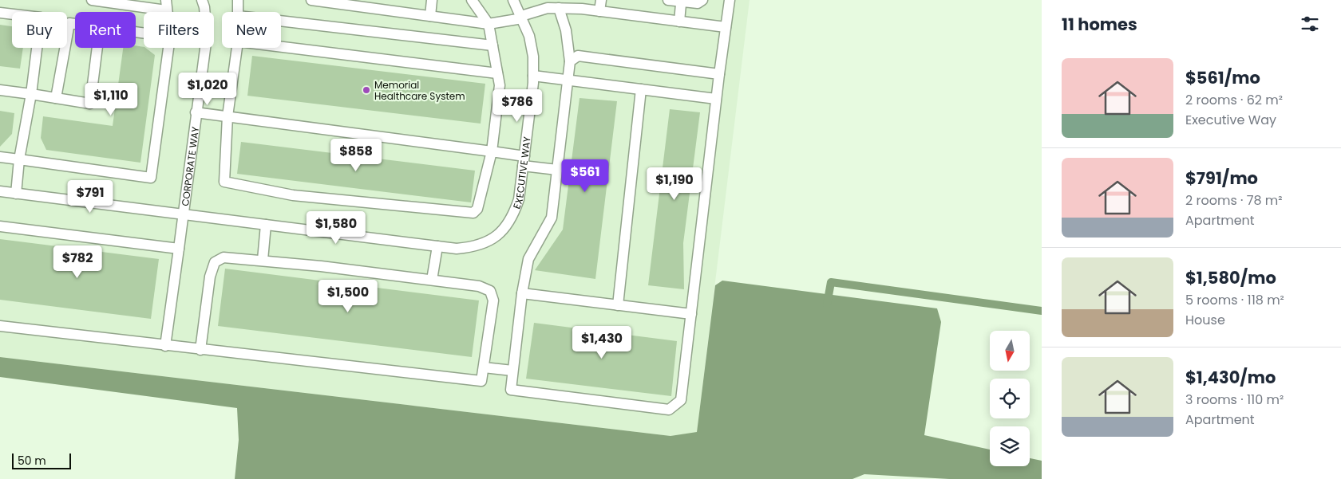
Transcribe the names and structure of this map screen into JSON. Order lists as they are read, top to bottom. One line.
{"streets":{"street":["CORPORATE WAY","EXECUTIVE WAY"]},"places":["Memorial Healthcare System"],"scale_bar":"50 m","north":"bottom","page":{"heading":"11 homes","chip":["Buy","Rent","Filters","New"],"list":[{"name":"$561/mo","note":"2 rooms · 62 m² · Executive Way"},{"name":"$791/mo","note":"2 rooms · 78 m² · Apartment"},{"name":"$1,580/mo","note":"5 rooms · 118 m² · House"},{"name":"$1,430/mo","note":"3 rooms · 110 m² · Apartment"}],"price":["$1,020","$1,110","$786","$858","$561","$1,190","$791","$1,580","$782","$1,500","$1,430"],"scale":"50 m"}}
